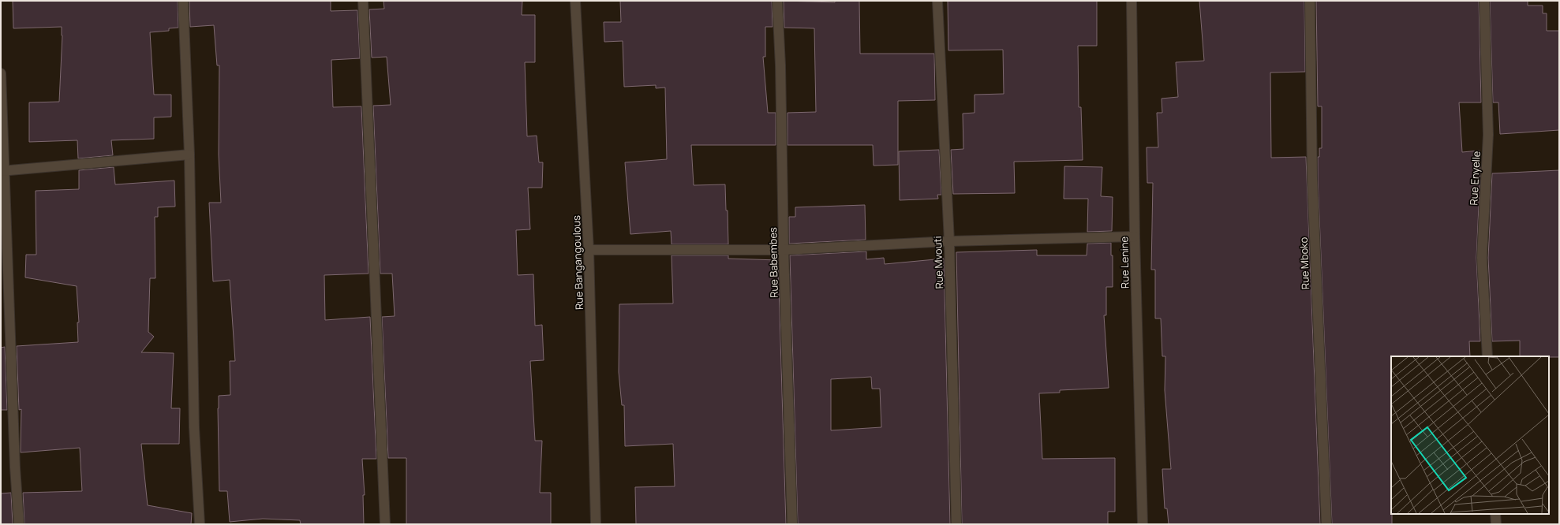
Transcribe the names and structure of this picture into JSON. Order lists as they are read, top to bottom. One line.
{"streets":{"street":["Rue Enyelle","Rue Bangangoulous","Rue Babembes","Rue Mvouti","Rue Lenine","Rue Mboko"]}}
